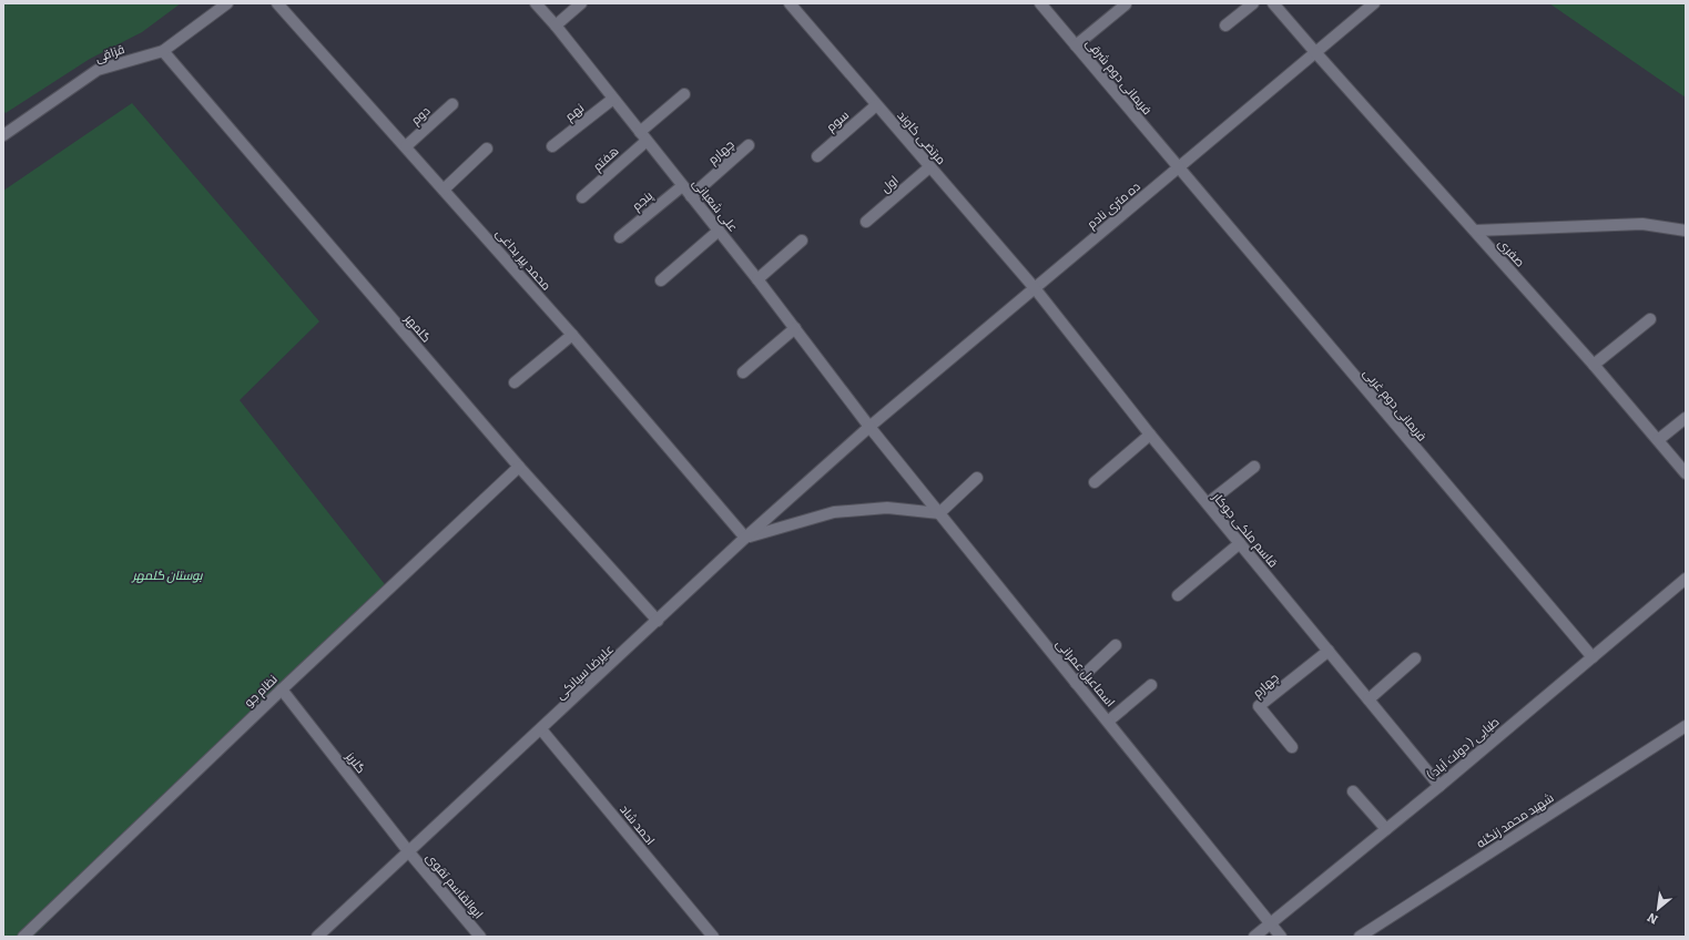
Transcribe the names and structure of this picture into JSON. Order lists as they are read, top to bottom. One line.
{"streets":{"street":["قزاقی","فریمانی دوم شرقی","نهم","دوم","سوم","مرتضی کاوند","چهارم","هفتم","اول","پنجم","علی شعبانی","ده متری نادم","صفری","محمد پیر بداغی","گلمهر","فریمانی دوم غربی","قاسم ملکی جوکار","علیرضا سیانکی","اسماعیل عمرانی","نظام جو","طبایی ( دولت آباد )","گلریز","شهید محمد زنگنه","احمد شاد","ابوالقاسم تقوی"]},"crossings":[["قزاقی","گلمهر"],["فریمانی دوم شرقی","ده متری نادم"],["فریمانی دوم شرقی","فریمانی دوم غربی"],["نهم","علی شعبانی"],["دوم","محمد پیر بداغی"],["سوم","مرتضی کاوند"],["مرتضی کاوند","اول"],["مرتضی کاوند","ده متری نادم"],["مرتضی کاوند","قاسم ملکی جوکار"],["چهارم","علی شعبانی"],["چهارم","قاسم ملکی جوکار"],["هفتم","علی شعبانی"],["پنجم","علی شعبانی"],["علی شعبانی","ده متری نادم"],["علی شعبانی","علیرضا سیانکی"],["علی شعبانی","اسماعیل عمرانی"],["ده متری نادم","صفری"],["ده متری نادم","فریمانی دوم غربی"],["ده متری نادم","قاسم ملکی جوکار"],["ده متری نادم","علیرضا سیانکی"],["ده متری نادم","اسماعیل عمرانی"],["محمد پیر بداغی","علیرضا سیانکی"],["گلمهر","علیرضا سیانکی"],["گلمهر","نظام جو"],["فریمانی دوم غربی","طبایی ( دولت آباد )"],["قاسم ملکی جوکار","طبایی ( دولت آباد )"],["علیرضا سیانکی","اسماعیل عمرانی"],["علیرضا سیانکی","گلریز"],["علیرضا سیانکی","احمد شاد"],["علیرضا سیانکی","ابوالقاسم تقوی"],["اسماعیل عمرانی","طبایی ( دولت آباد )"],["نظام جو","گلریز"],["گلریز","ابوالقاسم تقوی"]],"parks":["بوستان گلمهر"],"north":"bottom left"}
